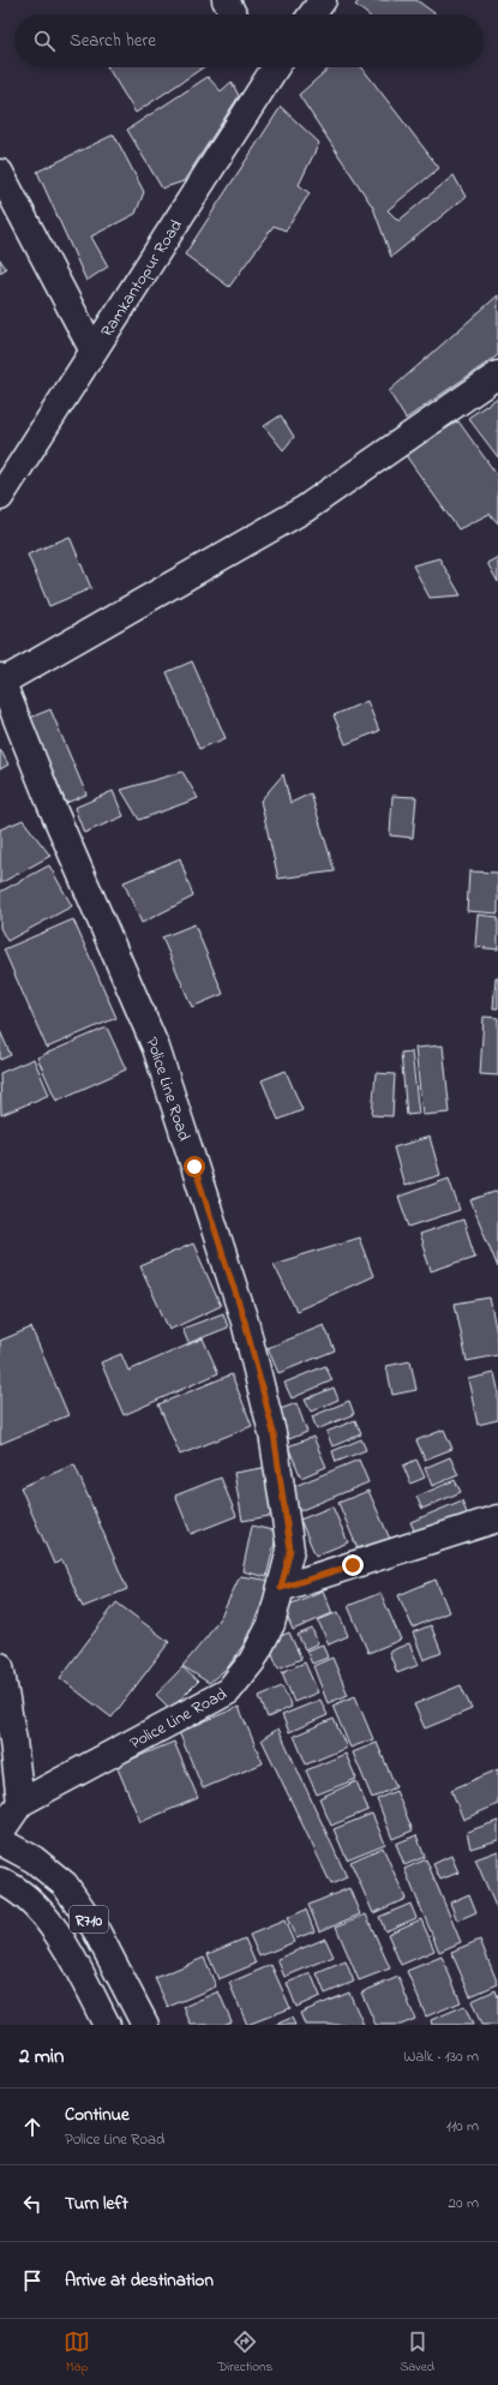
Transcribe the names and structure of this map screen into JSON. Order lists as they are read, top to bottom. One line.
{"streets":{"street":["Ramkantopur Road","Police Line Road","R710"]},"page":{"search":"Search here","heading":["2 min","Walk · 130 m"],"list":[["Continue","Police Line Road","110 m"],["Turn left","20 m"],"Arrive at destination"],"nav":["Map","Directions","Saved"]}}
